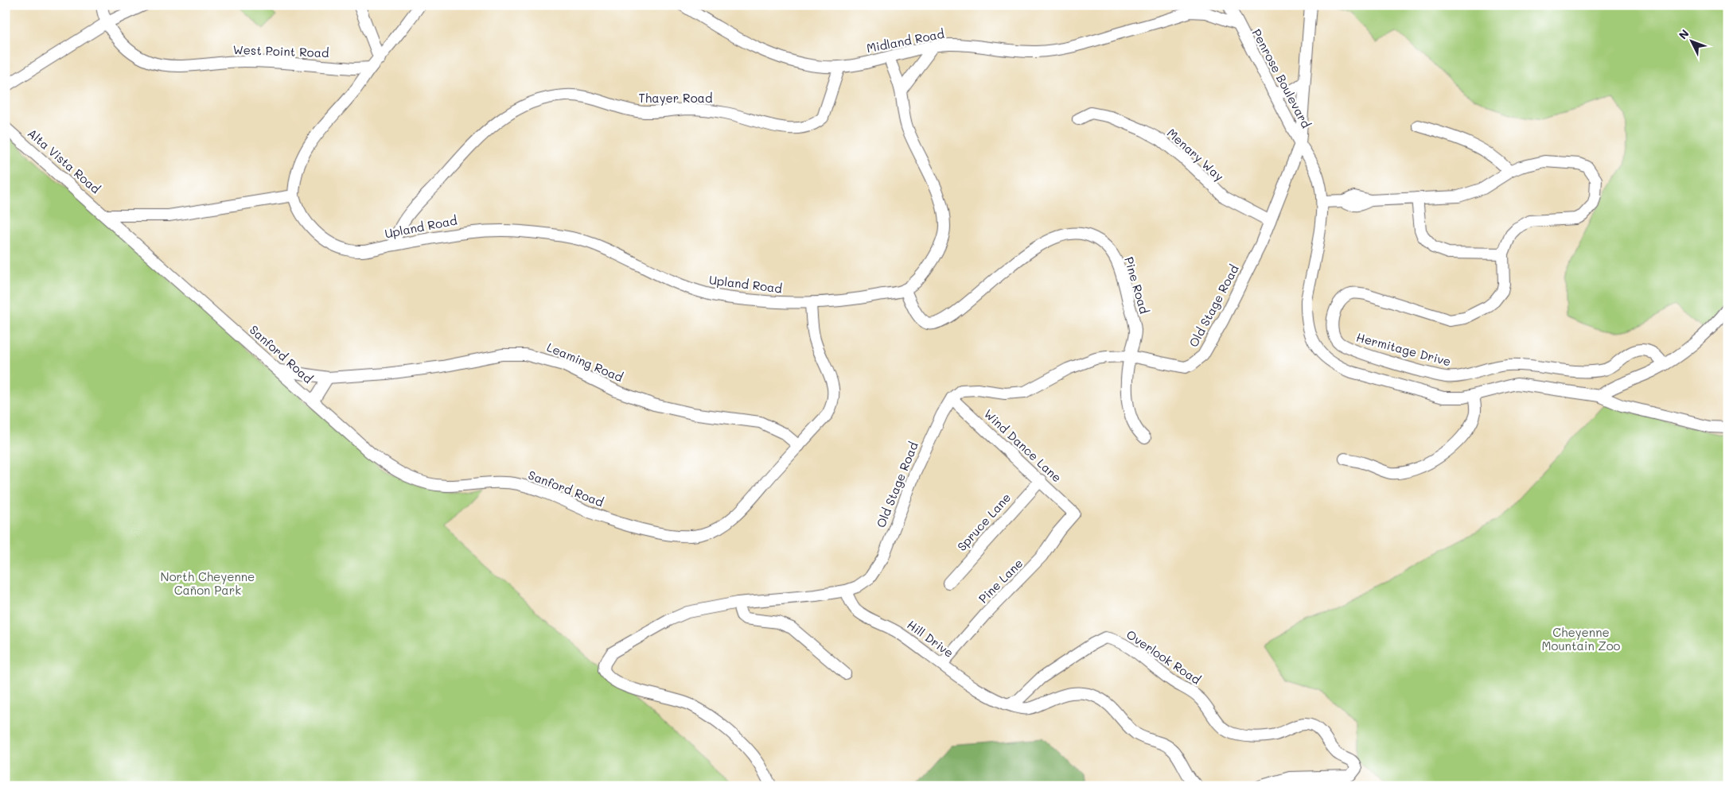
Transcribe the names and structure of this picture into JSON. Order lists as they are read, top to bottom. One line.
{"streets":{"street":["Midland Road","West Point Road","Penrose Boulevard","Thayer Road","Menary Way","Alta Vista Road","Upland Road","Pine Road","Old Stage Road","Hermitage Drive","Sanford Road","Leaming Road","Wind Dance Lane","Spruce Lane","Pine Lane","Hill Drive","Overlook Road"]},"crossings":[["Midland Road","Penrose Boulevard"],["Midland Road","Thayer Road"],["West Point Road","Upland Road"],["Penrose Boulevard","Old Stage Road"],["Thayer Road","Upland Road"],["Menary Way","Old Stage Road"],["Alta Vista Road","Sanford Road"],["Upland Road","Pine Road"],["Upland Road","Sanford Road"],["Pine Road","Old Stage Road"],["Old Stage Road","Wind Dance Lane"],["Old Stage Road","Hill Drive"],["Sanford Road","Leaming Road"],["Wind Dance Lane","Spruce Lane"],["Wind Dance Lane","Pine Lane"],["Pine Lane","Hill Drive"],["Hill Drive","Overlook Road"]],"parks":["North Cheyenne Cañon Park","Cheyenne Mountain Zoo"],"north":"top left"}
